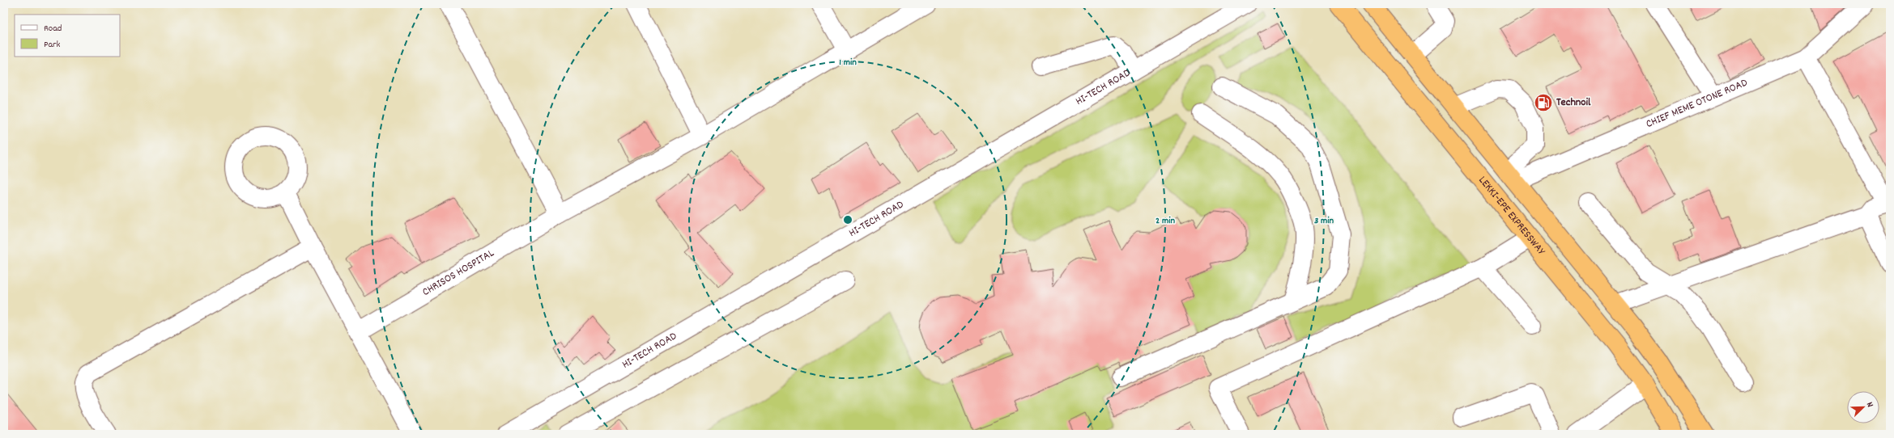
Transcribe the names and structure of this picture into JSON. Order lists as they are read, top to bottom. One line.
{"streets":{"highway":["LEKKI-EPE EXPRESSWAY"],"street":["HI-TECH ROAD","CHIEF MEME OTONE ROAD","CHRISOS HOSPITAL"]},"places":{"fuel station":["Technoil"]},"legend":["Road","Park"],"north":"top right","rings":["1 min","2 min","3 min"]}
